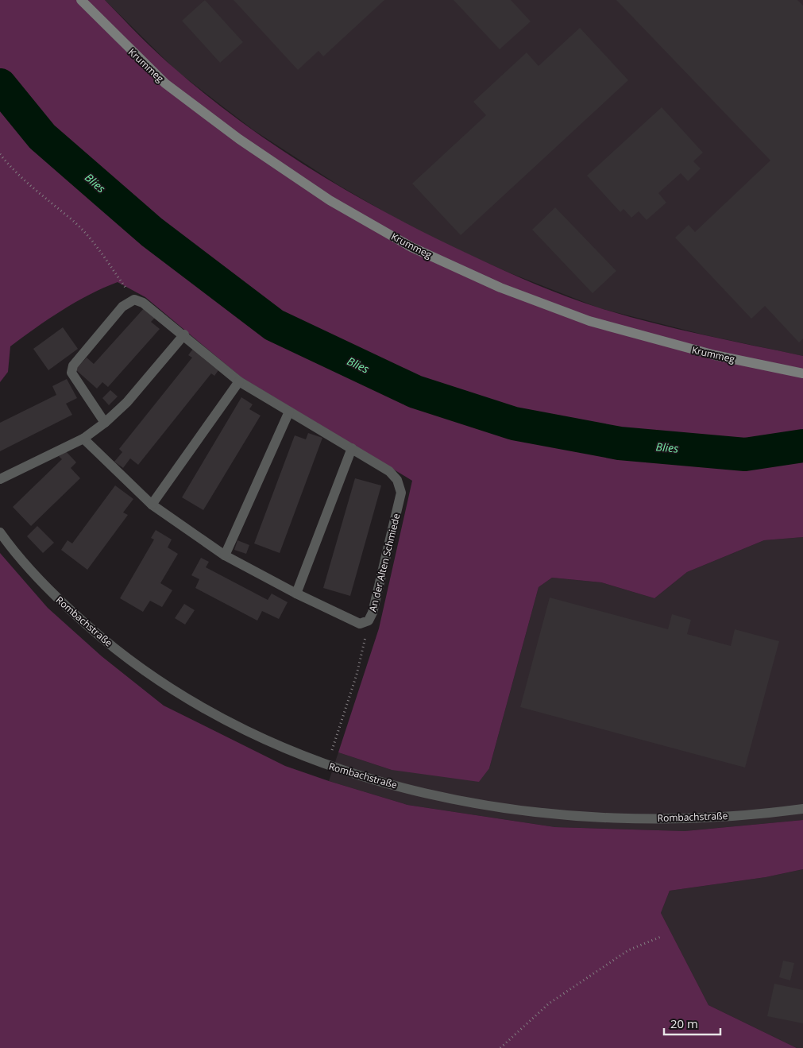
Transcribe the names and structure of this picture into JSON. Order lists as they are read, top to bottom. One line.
{"streets":{"main road":["Krummeg"],"street":["An der Alten Schmiede","Rombachstraße"]},"water":["Blies"],"scale_bar":"20 m"}
